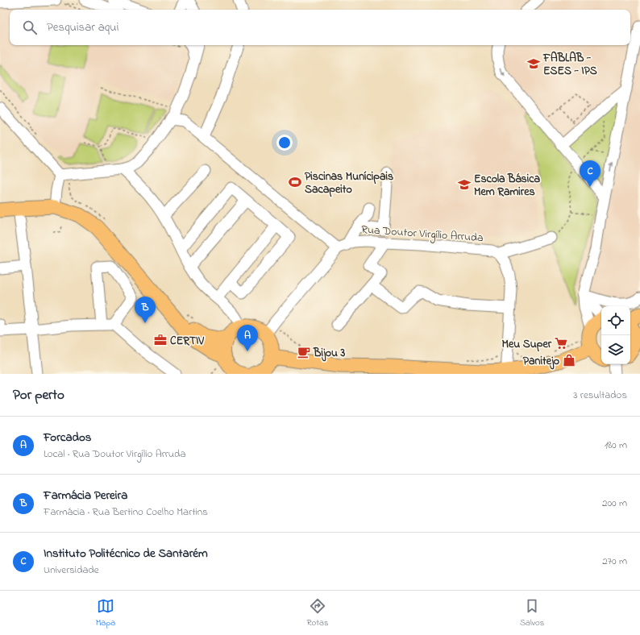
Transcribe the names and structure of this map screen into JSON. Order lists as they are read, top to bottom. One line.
{"streets":{"street":["Rua Doutor Virgílio Arruda"]},"places":{"school or university":["FABLAB - ESES - IPS","Escola Básica Mem Ramires"],"sports":["Piscinas Munícipais Sacapeito"],"office":["CERTIV"],"supermarket":["Meu Super"],"cafe":["Bijou 3"],"shop":["Panitejo"]},"page":{"search":"Pesquisar aqui","pins":["C","B","A"],"heading":["Por perto","3 resultados"],"list":[{"mark":"A","name":"Forcados","note":"Local · Rua Doutor Virgílio Arruda","value":"180 m"},{"mark":"B","name":"Farmácia Pereira","note":"Farmácia · Rua Bertino Coelho Martins","value":"200 m"},{"mark":"C","name":"Instituto Politécnico de Santarém","note":"Universidade","value":"270 m"}],"nav":["Mapa","Rotas","Salvos"]}}
